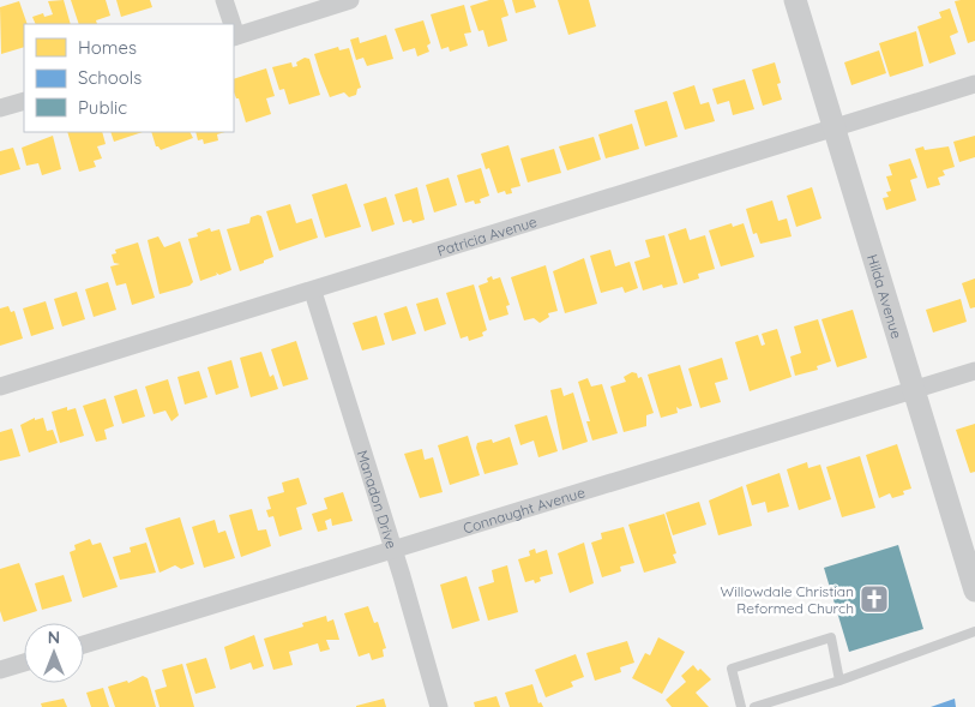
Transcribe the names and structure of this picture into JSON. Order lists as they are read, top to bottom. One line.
{"streets":{"street":["Patricia Avenue","Hilda Avenue","Manadon Drive","Connaught Avenue"]},"crossings":[["Patricia Avenue","Hilda Avenue"],["Patricia Avenue","Manadon Drive"],["Hilda Avenue","Connaught Avenue"],["Manadon Drive","Connaught Avenue"]],"places":{"church":["Willowdale Christian Reformed Church"]},"legend":["Homes","Schools","Public"],"north":"top"}
